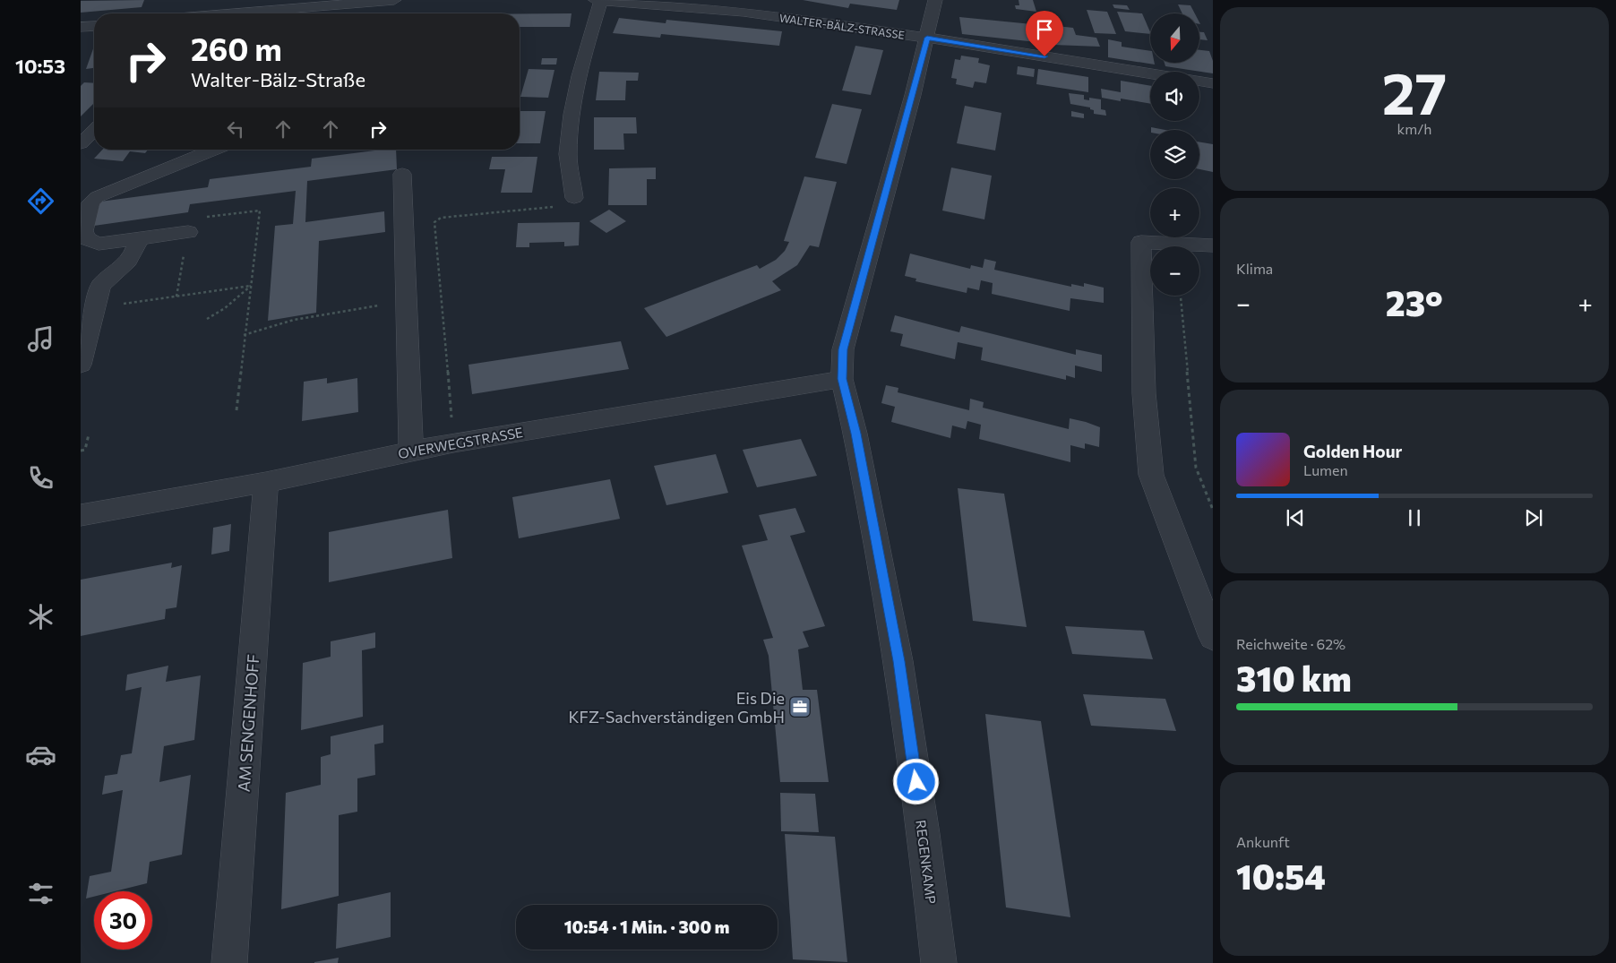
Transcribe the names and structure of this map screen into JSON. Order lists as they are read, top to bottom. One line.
{"streets":{"street":["WALTER-BÄLZ-STRASSE","OVERWEGSTRASSE","AM SENGENHOFF","REGENKAMP"]},"crossings":[["WALTER-BÄLZ-STRASSE","REGENKAMP"],["OVERWEGSTRASSE","AM SENGENHOFF"],["OVERWEGSTRASSE","REGENKAMP"]],"places":{"office":["Eis Die KFZ-Sachverständigen GmbH"]},"north":"bottom","page":{"tabs":"10:53","tile":[["27","km/h"],"Klima",["Reichweite · 62%","310 km"],["Ankunft","10:54"]],"map_buttons":["+","−"],"turn":["260 m","Walter-Bälz-Straße"],"heat":["−","23°","+"],"song":["Golden Hour","Lumen"],"limit":"30","trip":"10:54 · 1 Min. · 300 m"}}
